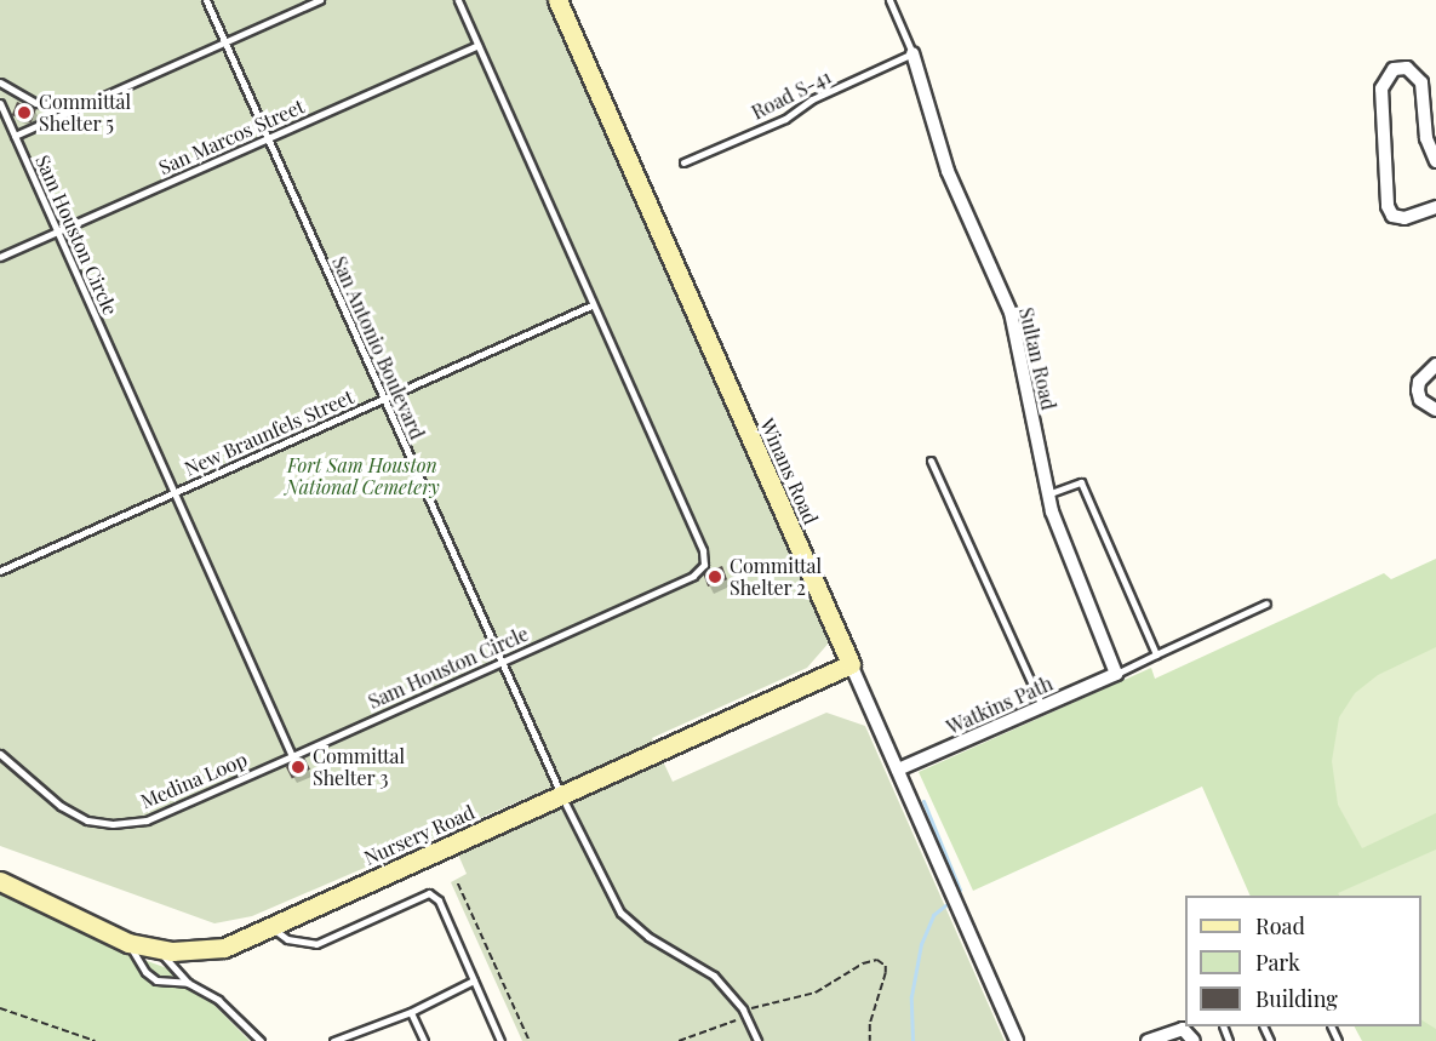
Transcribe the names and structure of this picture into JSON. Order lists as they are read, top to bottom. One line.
{"streets":{"street":["Sultan Road","Winans Road","Watkins Path","Nursery Road"],"lane":["Road S-41","San Marcos Street","Sam Houston Circle","San Antonio Boulevard","New Braunfels Street","Medina Loop"]},"crossings":[["Road S-41","Sultan Road"],["San Marcos Street","Sam Houston Circle"],["San Marcos Street","San Antonio Boulevard"],["Sam Houston Circle","San Antonio Boulevard"],["Sam Houston Circle","New Braunfels Street"],["Sam Houston Circle","Medina Loop"],["San Antonio Boulevard","New Braunfels Street"],["Sultan Road","Watkins Path"],["Winans Road","Watkins Path"],["Winans Road","Nursery Road"]],"parks":["Fort Sam Houston National Cemetery"],"places":["Committal Shelter 5","Committal Shelter 2","Committal Shelter 3"],"legend":["Road","Park","Building"]}
